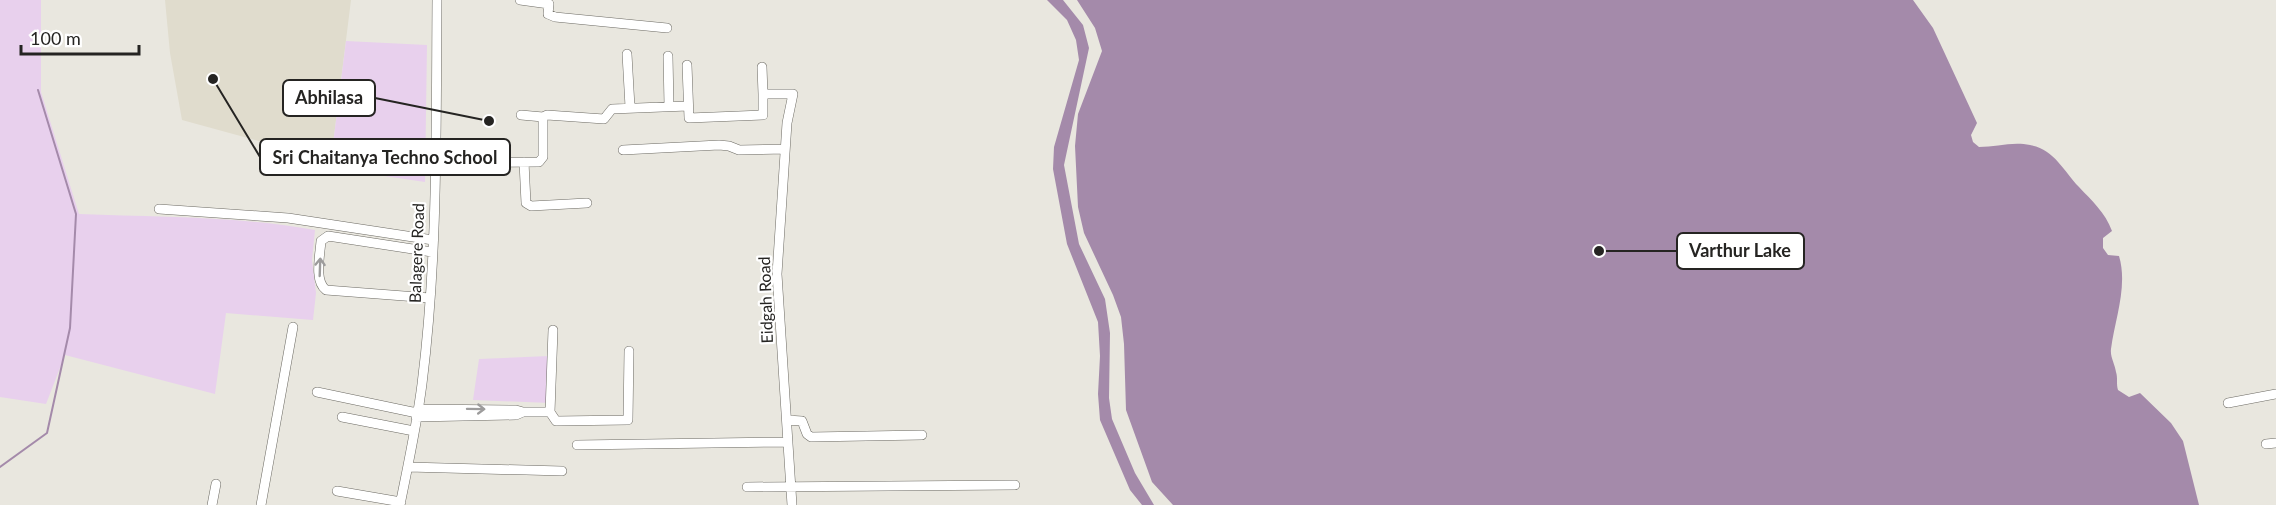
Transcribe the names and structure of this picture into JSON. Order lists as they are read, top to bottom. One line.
{"streets":{"street":["Balagere Road","Eidgah Road"]},"places":["Sri Chaitanya Techno School","Abhilasa","Varthur Lake"],"scale_bar":"100 m"}
